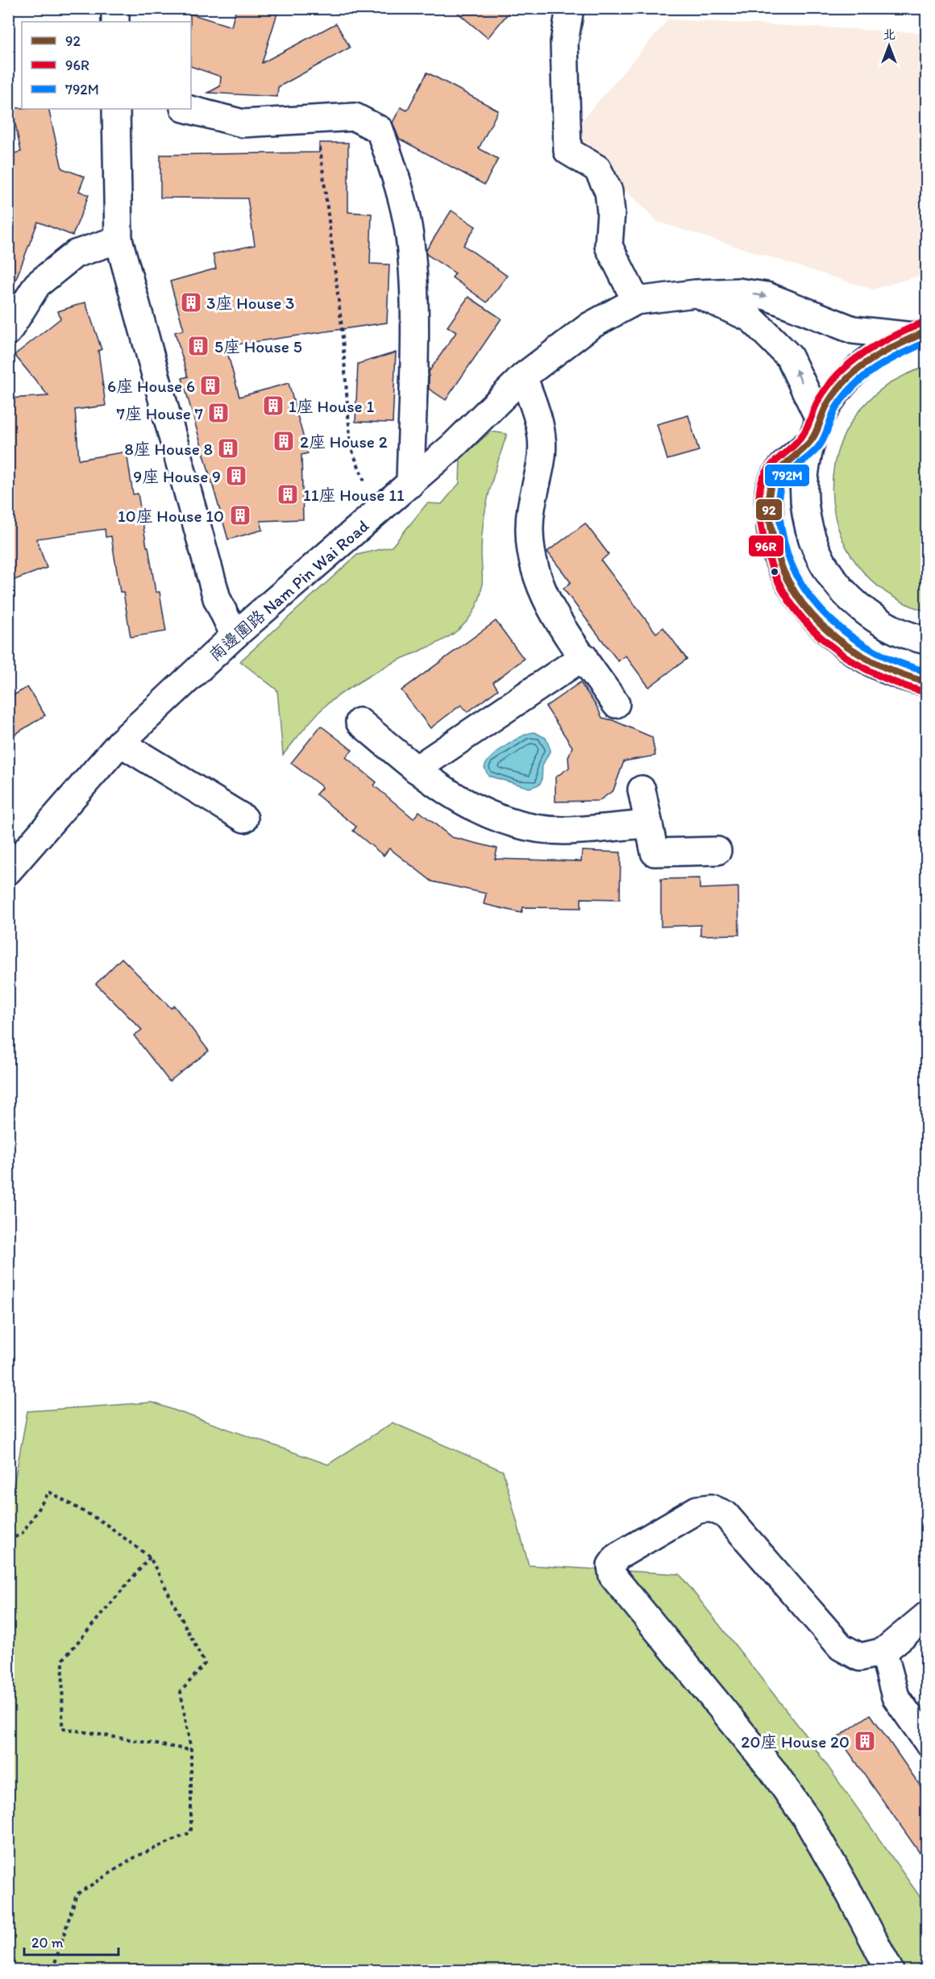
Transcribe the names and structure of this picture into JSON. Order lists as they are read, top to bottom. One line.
{"streets":{"street":["南邊圍路 Nam Pin Wai Road"]},"places":{"building":["3座 House 3","5座 House 5","6座 House 6","1座 House 1","7座 House 7","2座 House 2","8座 House 8","9座 House 9","11座 House 11","10座 House 10","20座 House 20"]},"lines":["transit line 96R","transit line 92","transit line 792M"],"legend":["92","96R","792M"],"scale_bar":"20 m","north":"top"}
